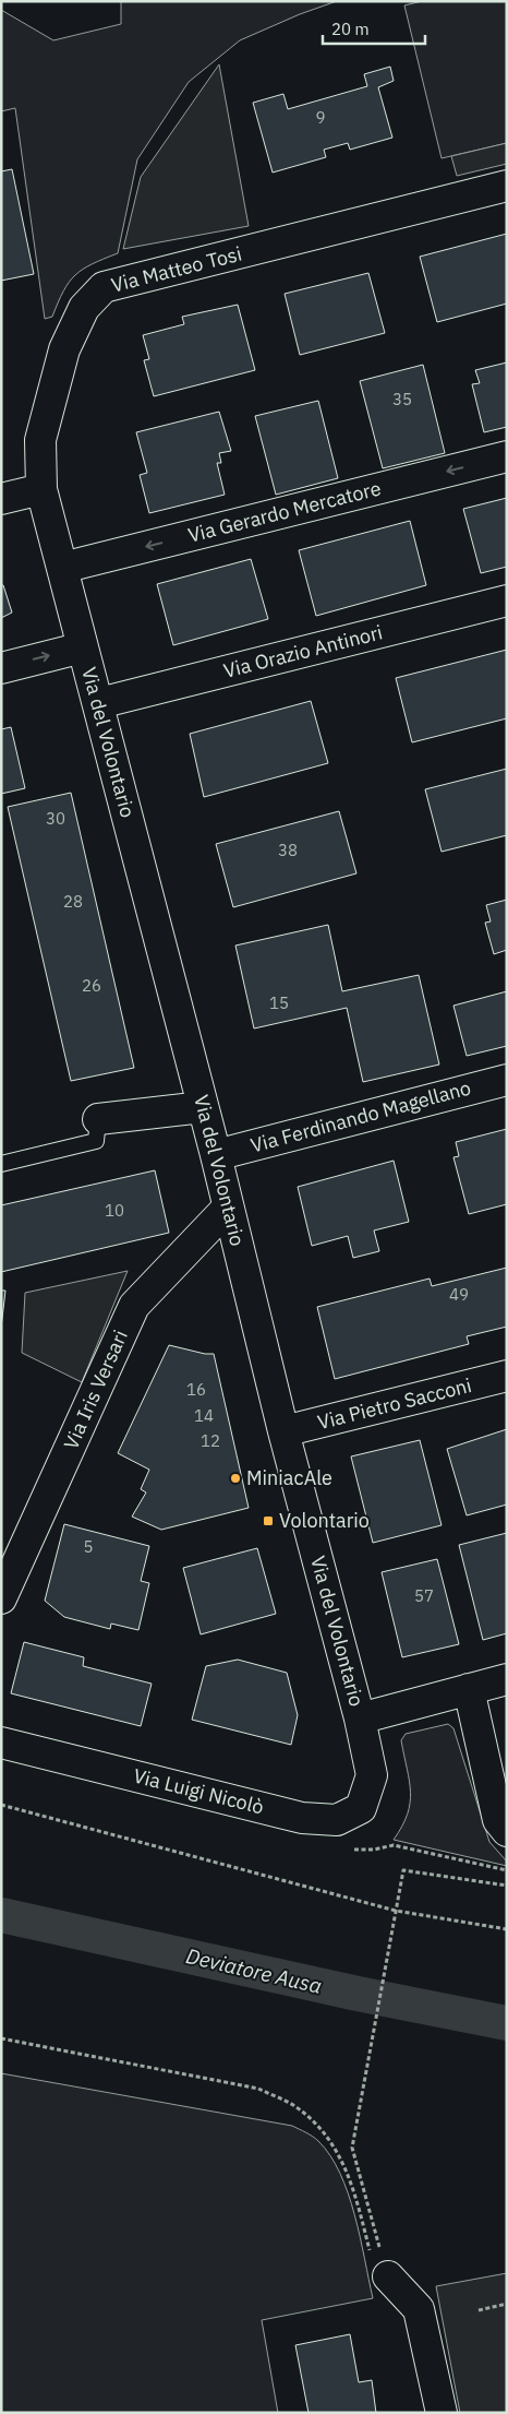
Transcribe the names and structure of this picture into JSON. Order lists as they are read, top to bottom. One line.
{"streets":{"street":["Via Matteo Tosi","Via Gerardo Mercatore","Via Orazio Antinori","Via del Volontario","Via Ferdinando Magellano","Via Iris Versari","Via Pietro Sacconi","Via Luigi Nicolò"]},"crossings":[["Via Matteo Tosi","Via Gerardo Mercatore"],["Via Matteo Tosi","Via del Volontario"],["Via Gerardo Mercatore","Via del Volontario"],["Via Orazio Antinori","Via del Volontario"],["Via del Volontario","Via Ferdinando Magellano"],["Via del Volontario","Via Iris Versari"],["Via del Volontario","Via Pietro Sacconi"],["Via del Volontario","Via Luigi Nicolò"]],"one_way":["Via Gerardo Mercatore"],"water":["Deviatore Ausa"],"places":{"other":["MiniacAle"],"transit":["Volontario"]},"house_numbers":["9","35","30","38","28","26","15","10","49","16","14","12","5","57"],"scale_bar":"20 m"}
